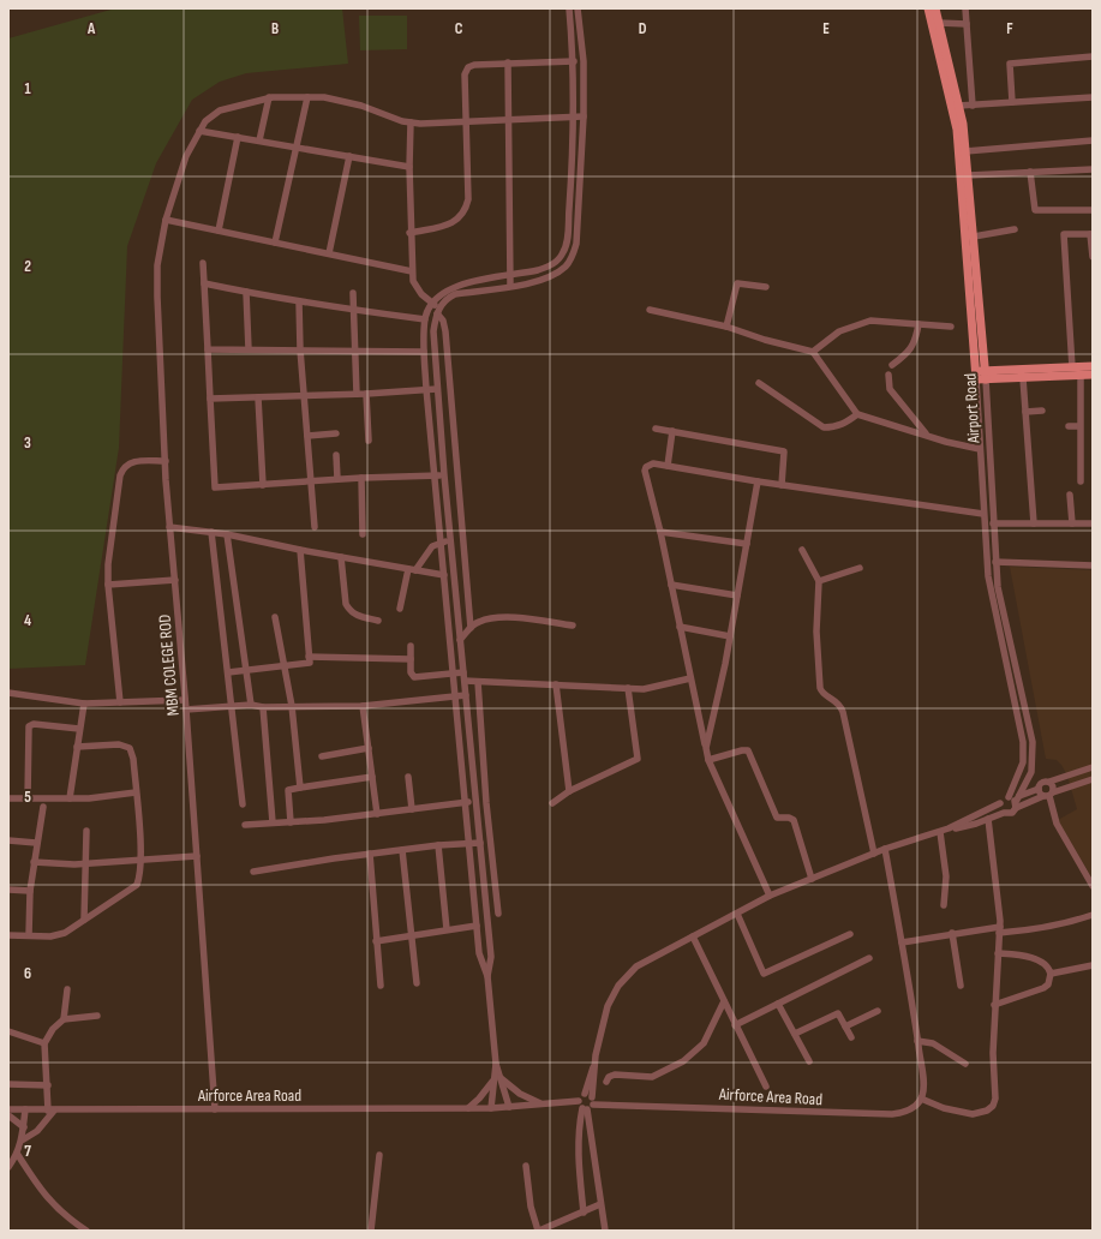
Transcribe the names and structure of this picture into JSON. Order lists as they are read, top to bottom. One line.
{"streets":{"main road":["Airport Road"],"street":["MBM COLEGE ROD","Airforce Area Road"]},"crossings":[["MBM COLEGE ROD","Airforce Area Road"]],"grid":{"columns":["A","B","C","D","E","F"],"rows":["1","2","3","4","5","6","7"]}}
